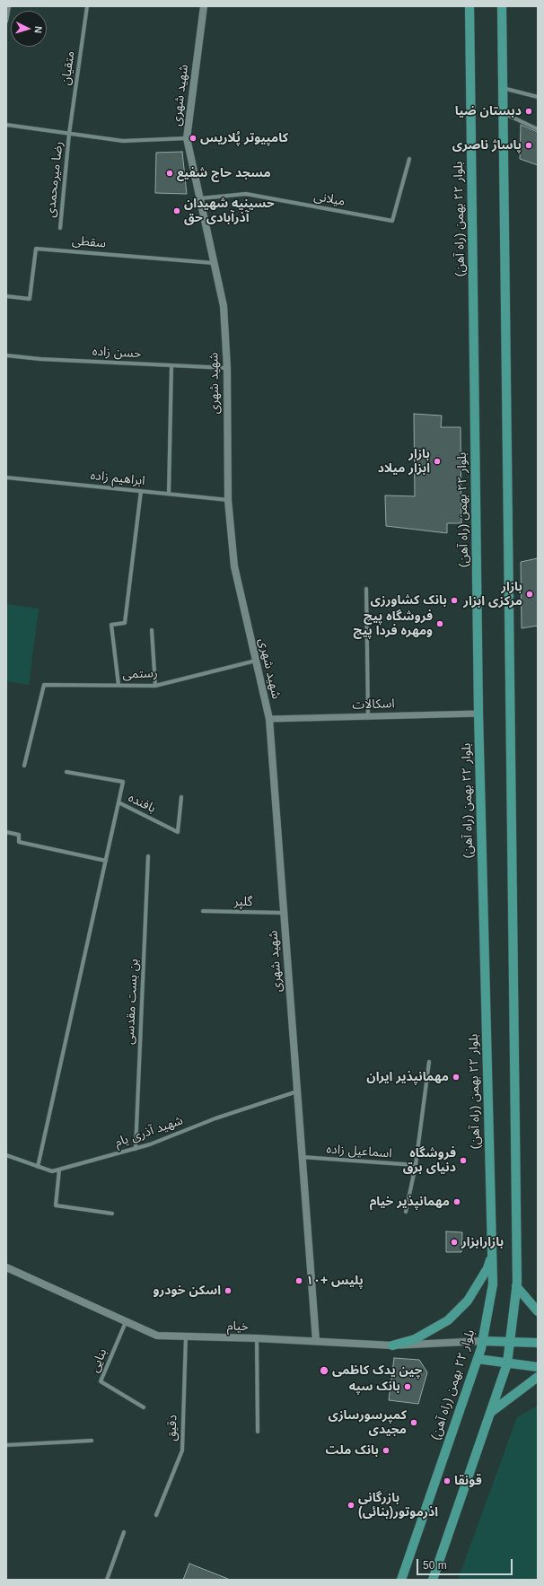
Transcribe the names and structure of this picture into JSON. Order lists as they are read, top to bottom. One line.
{"streets":{"main road":["شهید شهری","بلوار ۲۲ بهمن (راه آهن)","خیام"],"street":["متقیان","رضا میرمحمدی","میلانی","سقطی","حسن زاده","ابراهیم زاده","رستمی","اسکالات","بافنده","گلپر","بن بست مقدسی","شهید آذری یام","اسماعیل زاده","بنایی","دقیق"]},"crossings":[["متقیان","رضا میرمحمدی"],["شهید شهری","میلانی"],["شهید شهری","سقطی"],["شهید شهری","حسن زاده"],["شهید شهری","ابراهیم زاده"],["شهید شهری","رستمی"],["شهید شهری","اسکالات"],["شهید شهری","گلپر"],["شهید شهری","شهید آذری یام"],["شهید شهری","اسماعیل زاده"],["شهید شهری","خیام"],["بلوار ۲۲ بهمن (راه آهن)","اسکالات"],["بلوار ۲۲ بهمن (راه آهن)","خیام"],["بن بست مقدسی","شهید آذری یام"],["خیام","بنایی"],["خیام","دقیق"]],"places":["دبستان ضیا","کامپیوتر پُلاریس","پاساژ ناصری","مسجد حاج شفیع","حسینیه شهیدان آذرآبادی حق","بازار ابزار میلاد","بازار مرکزی ابزار","بانک کشاورزی","فروشگاه پیچ ومهره فردا پیچ","مهمانپذیر ایران","فروشگاه دنیای برق","مهمانپذیر خیام","بازارابزار","پلیس +۱۰","اسکن خودرو","چین یدک کاظمی","بانک سپه","کمپرسورسازی مجیدی","بانک ملت","قونقا","بازرگانی اذرموتور(بنائی)"],"scale_bar":"50 m","north":"right"}
